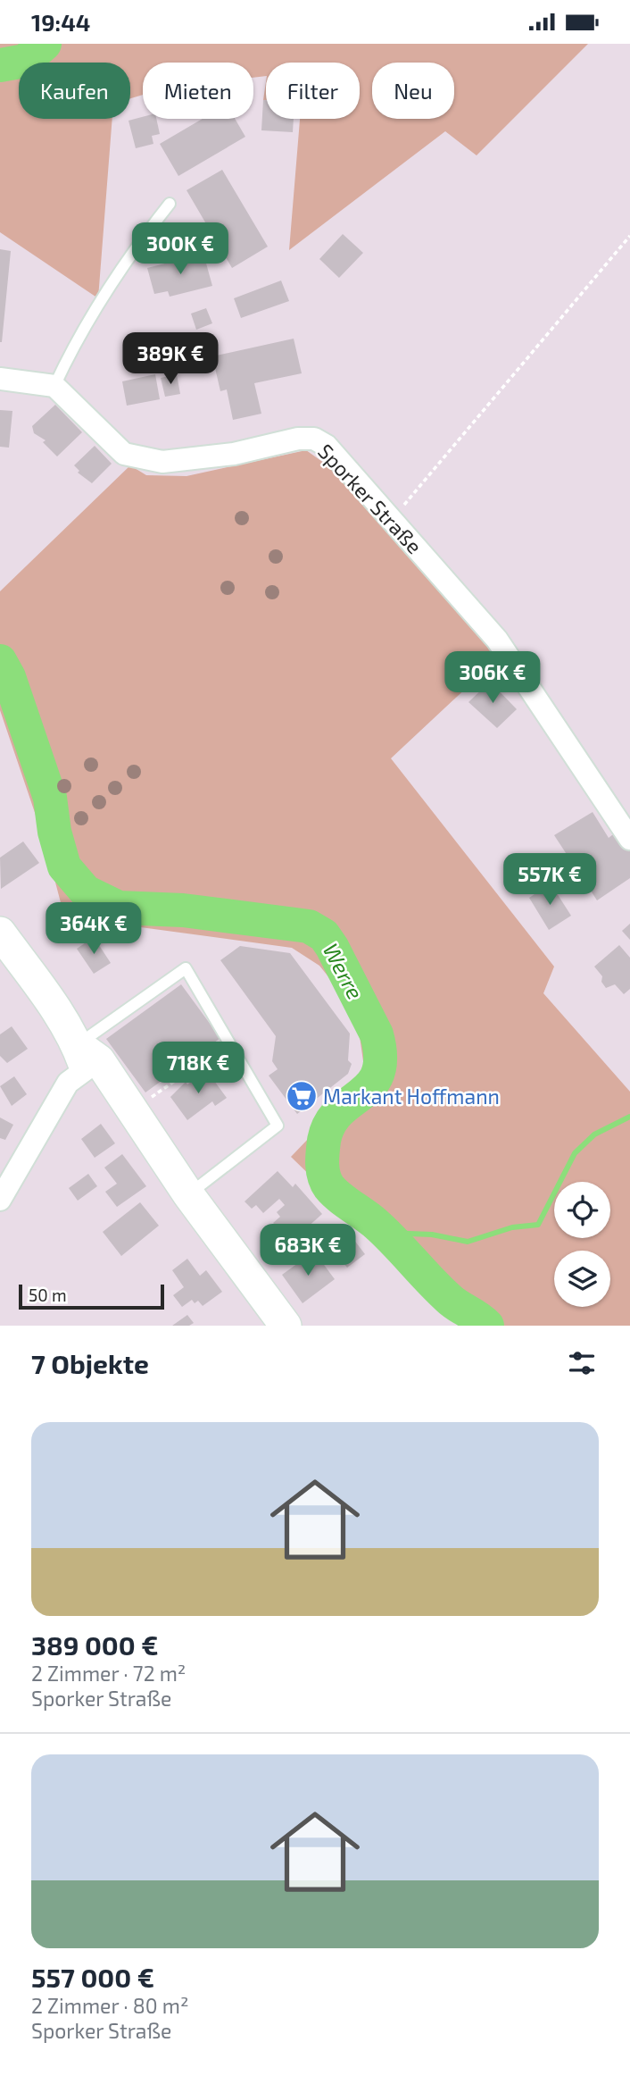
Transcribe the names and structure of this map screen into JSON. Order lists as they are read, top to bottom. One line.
{"streets":{"street":["Sporker Straße"]},"water":["Werre"],"places":{"supermarket":["Markant Hoffmann"]},"scale_bar":"50 m","page":{"status":"19:44","chip":["Kaufen","Mieten","Filter","Neu"],"price":["300K €","389K €","306K €","557K €","364K €","718K €","683K €"],"scale":"50 m","heading":"7 Objekte","list":[{"name":"389 000 €","note":"2 Zimmer · 72 m² · Sporker Straße"},{"name":"557 000 €","note":"2 Zimmer · 80 m² · Sporker Straße"}]}}
